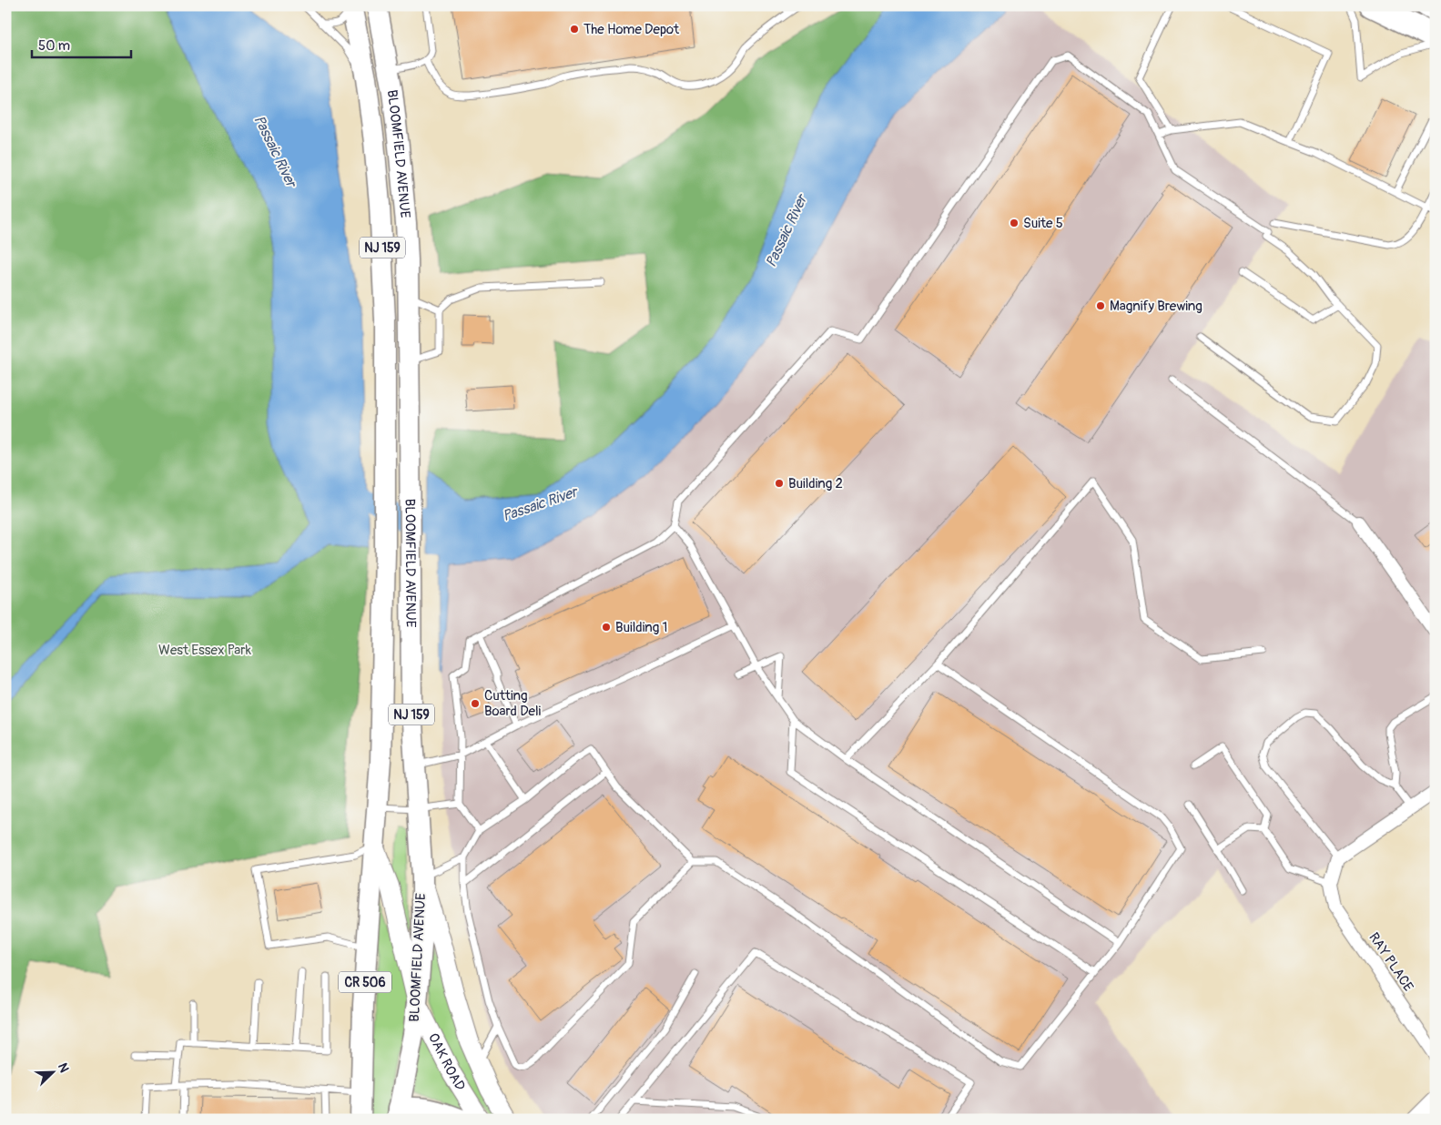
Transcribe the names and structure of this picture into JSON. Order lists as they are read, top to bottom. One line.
{"streets":{"main road":["BLOOMFIELD AVENUE","NJ 159","CR 506"],"street":["RAY PLACE","OAK ROAD"]},"crossings":[["BLOOMFIELD AVENUE","OAK ROAD"]],"water":["Passaic River"],"parks":["West Essex Park"],"places":["The Home Depot","Suite 5","Magnify Brewing","Building 2","Building 1","Cutting Board Deli"],"scale_bar":"50 m","north":"top right"}
